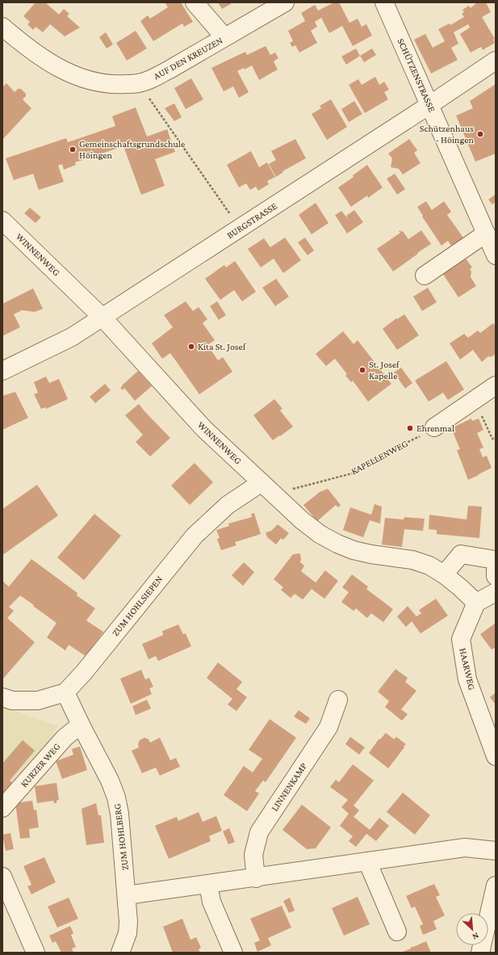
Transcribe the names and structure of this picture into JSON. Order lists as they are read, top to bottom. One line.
{"streets":{"street":["AUF DEN KREUZEN","SCHÜTZENSTRASSE","BURGSTRASSE","WINNENWEG","ZUM HOHLSIEPEN","HAARWEG","KURZER WEG","LINNENKAMP","ZUM HOHLBERG"],"path":["KAPELLENWEG"]},"crossings":[["SCHÜTZENSTRASSE","BURGSTRASSE"],["BURGSTRASSE","WINNENWEG"],["WINNENWEG","KAPELLENWEG"],["WINNENWEG","ZUM HOHLSIEPEN"],["WINNENWEG","HAARWEG"],["ZUM HOHLSIEPEN","ZUM HOHLBERG"],["KURZER WEG","ZUM HOHLBERG"]],"places":["Schützenhaus - Höingen","Gemeinschaftsgrundschule Höingen","Kita St. Josef","St. Josef Kapelle","Ehrenmal"],"north":"bottom right"}
